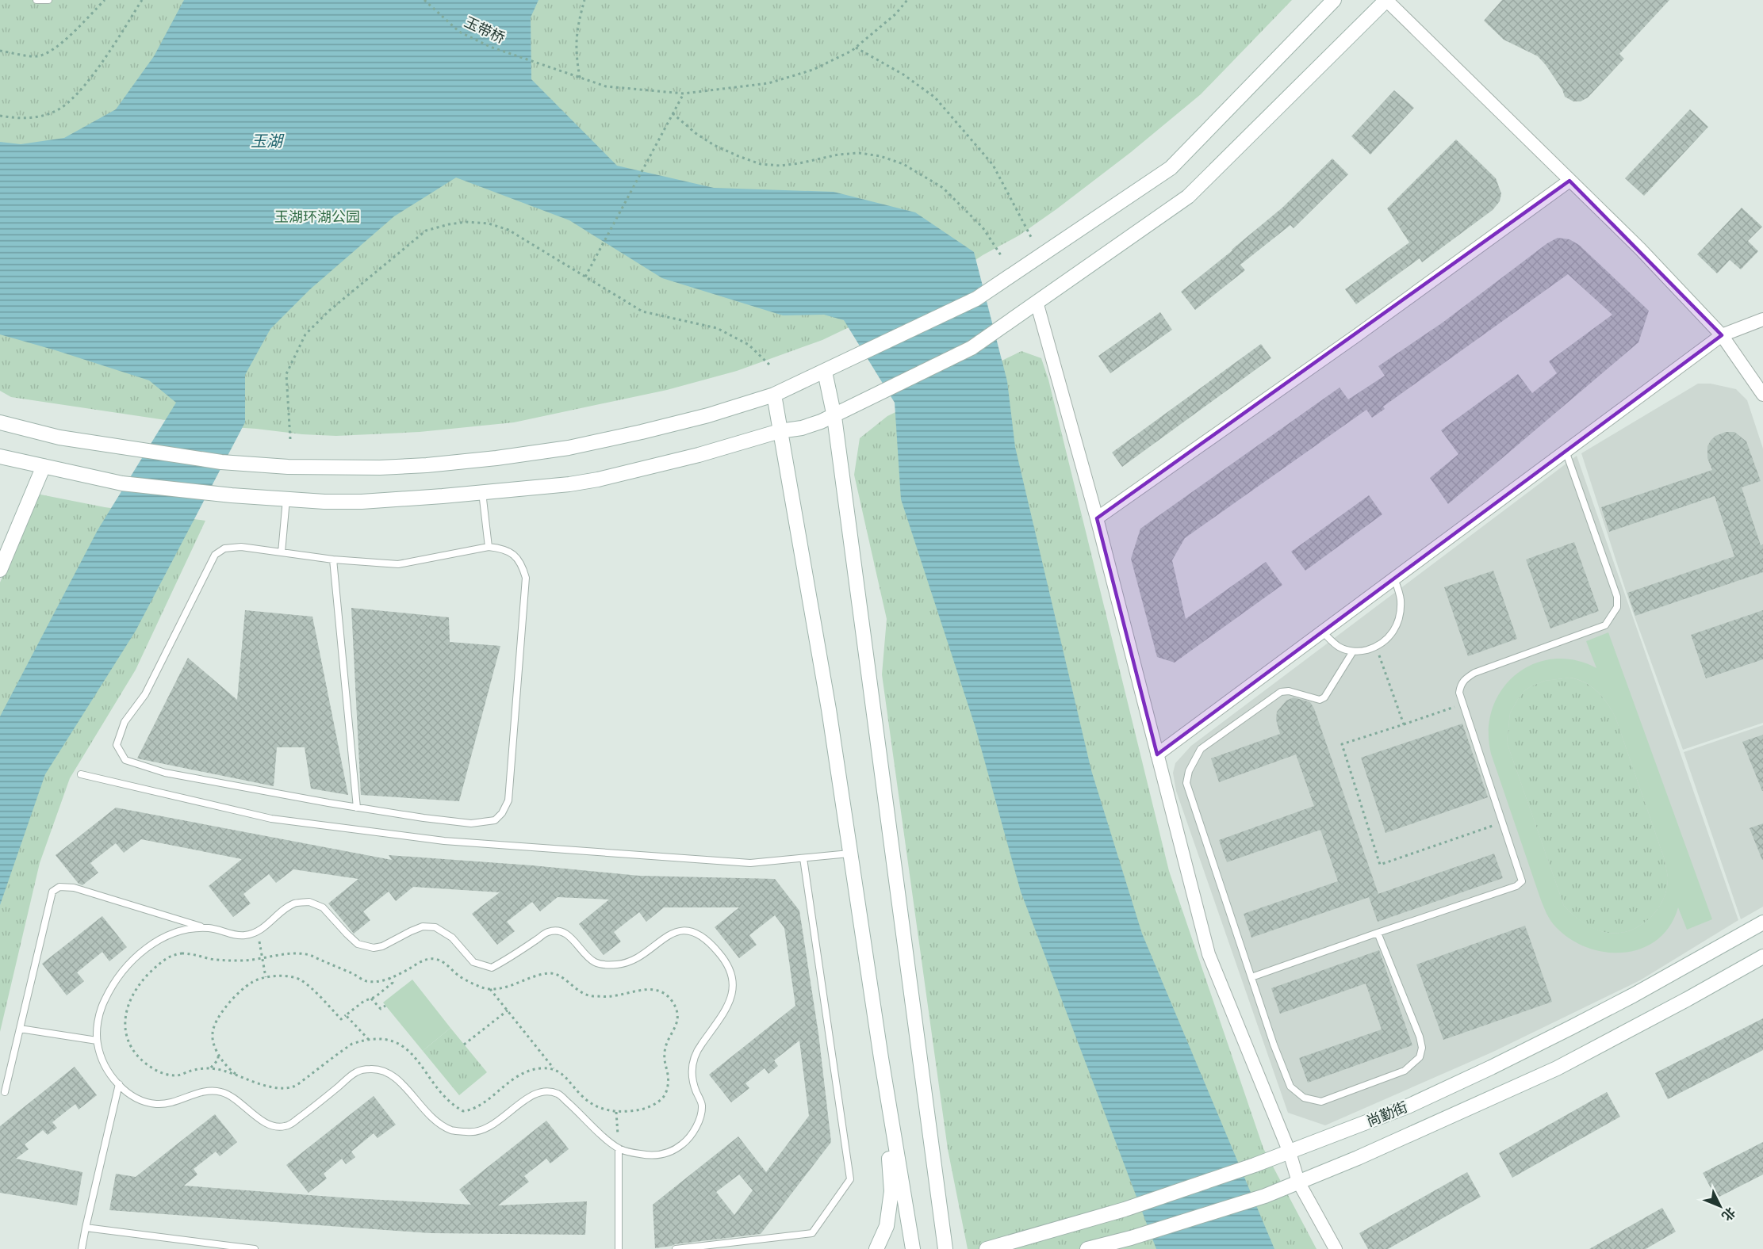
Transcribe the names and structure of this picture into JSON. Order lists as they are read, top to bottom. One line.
{"streets":{"main road":["尚勤街"],"path":["玉带桥"]},"water":["玉湖"],"parks":["玉湖环湖公园"],"north":"bottom right"}
